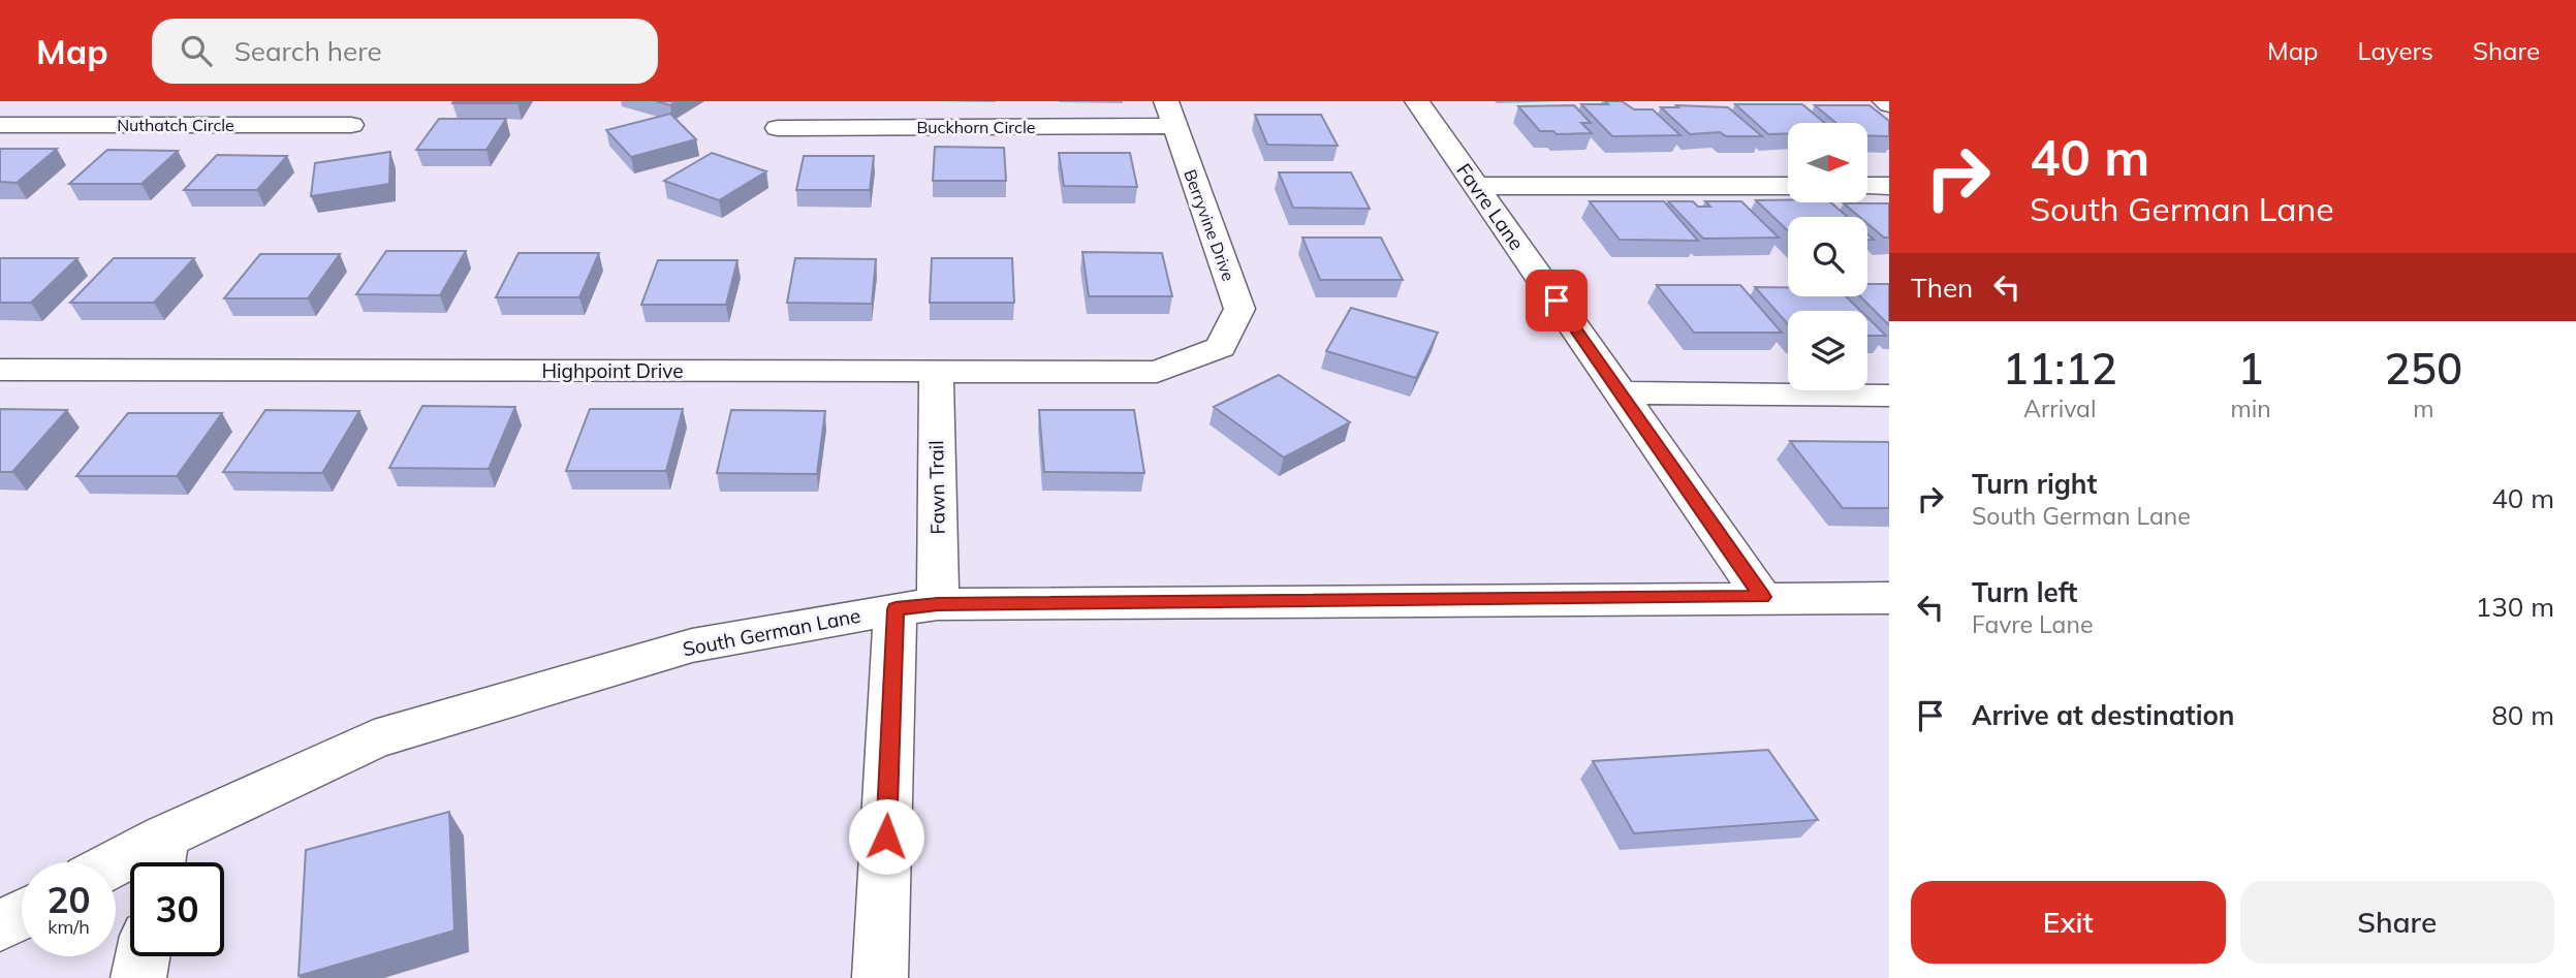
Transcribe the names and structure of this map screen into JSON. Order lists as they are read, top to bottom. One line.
{"streets":{"street":["Nuthatch Circle","Buckhorn Circle","Favre Lane","Berryvine Drive","Highpoint Drive","Fawn Trail","South German Lane"]},"crossings":[["Buckhorn Circle","Berryvine Drive"],["Favre Lane","South German Lane"],["Berryvine Drive","Highpoint Drive"],["Highpoint Drive","Fawn Trail"],["Fawn Trail","South German Lane"]],"north":"right","page":{"header":"Map","search":"Search here","nav":["Map","Layers","Share"],"turn":["40 m","South German Lane"],"then":"Then","eta":["11:12","Arrival","1","min","250","m"],"list":[{"name":"Turn right","note":"South German Lane","value":"40 m"},{"name":"Turn left","note":"Favre Lane","value":"130 m"},{"name":"Arrive at destination","value":"80 m"}],"speed":"20 km/h","limit":"30","buttons":["Exit","Share"]}}
